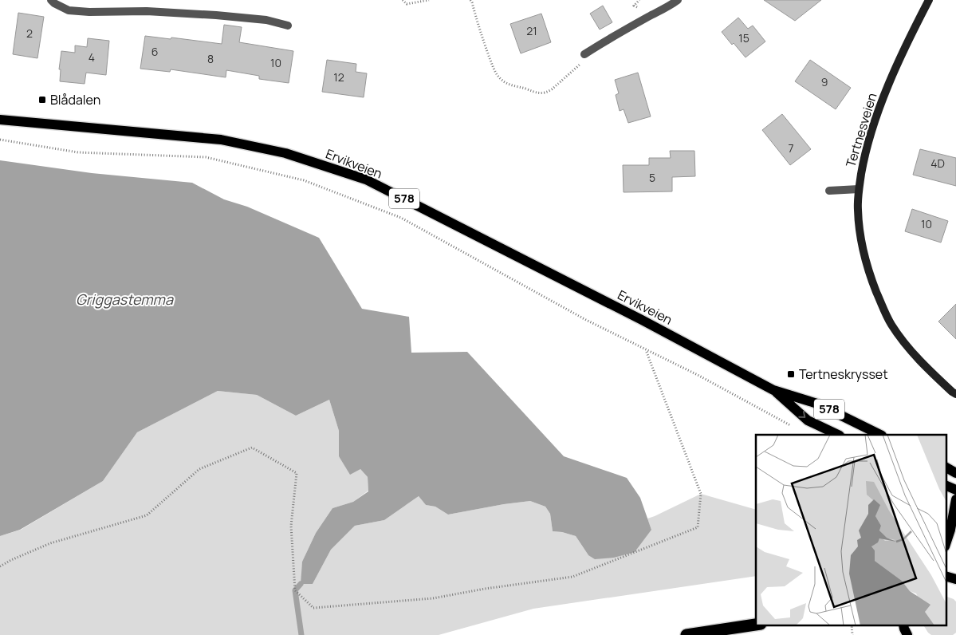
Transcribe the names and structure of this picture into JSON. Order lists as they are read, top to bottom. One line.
{"streets":{"main road":["Tertnesveien","Ervikveien","578"]},"water":["Griggastemma"],"places":{"transit":["Blådalen","Tertneskrysset"]},"house_numbers":["21","2","15","6","4","8","10","12","9","7","4D","5","10"]}
